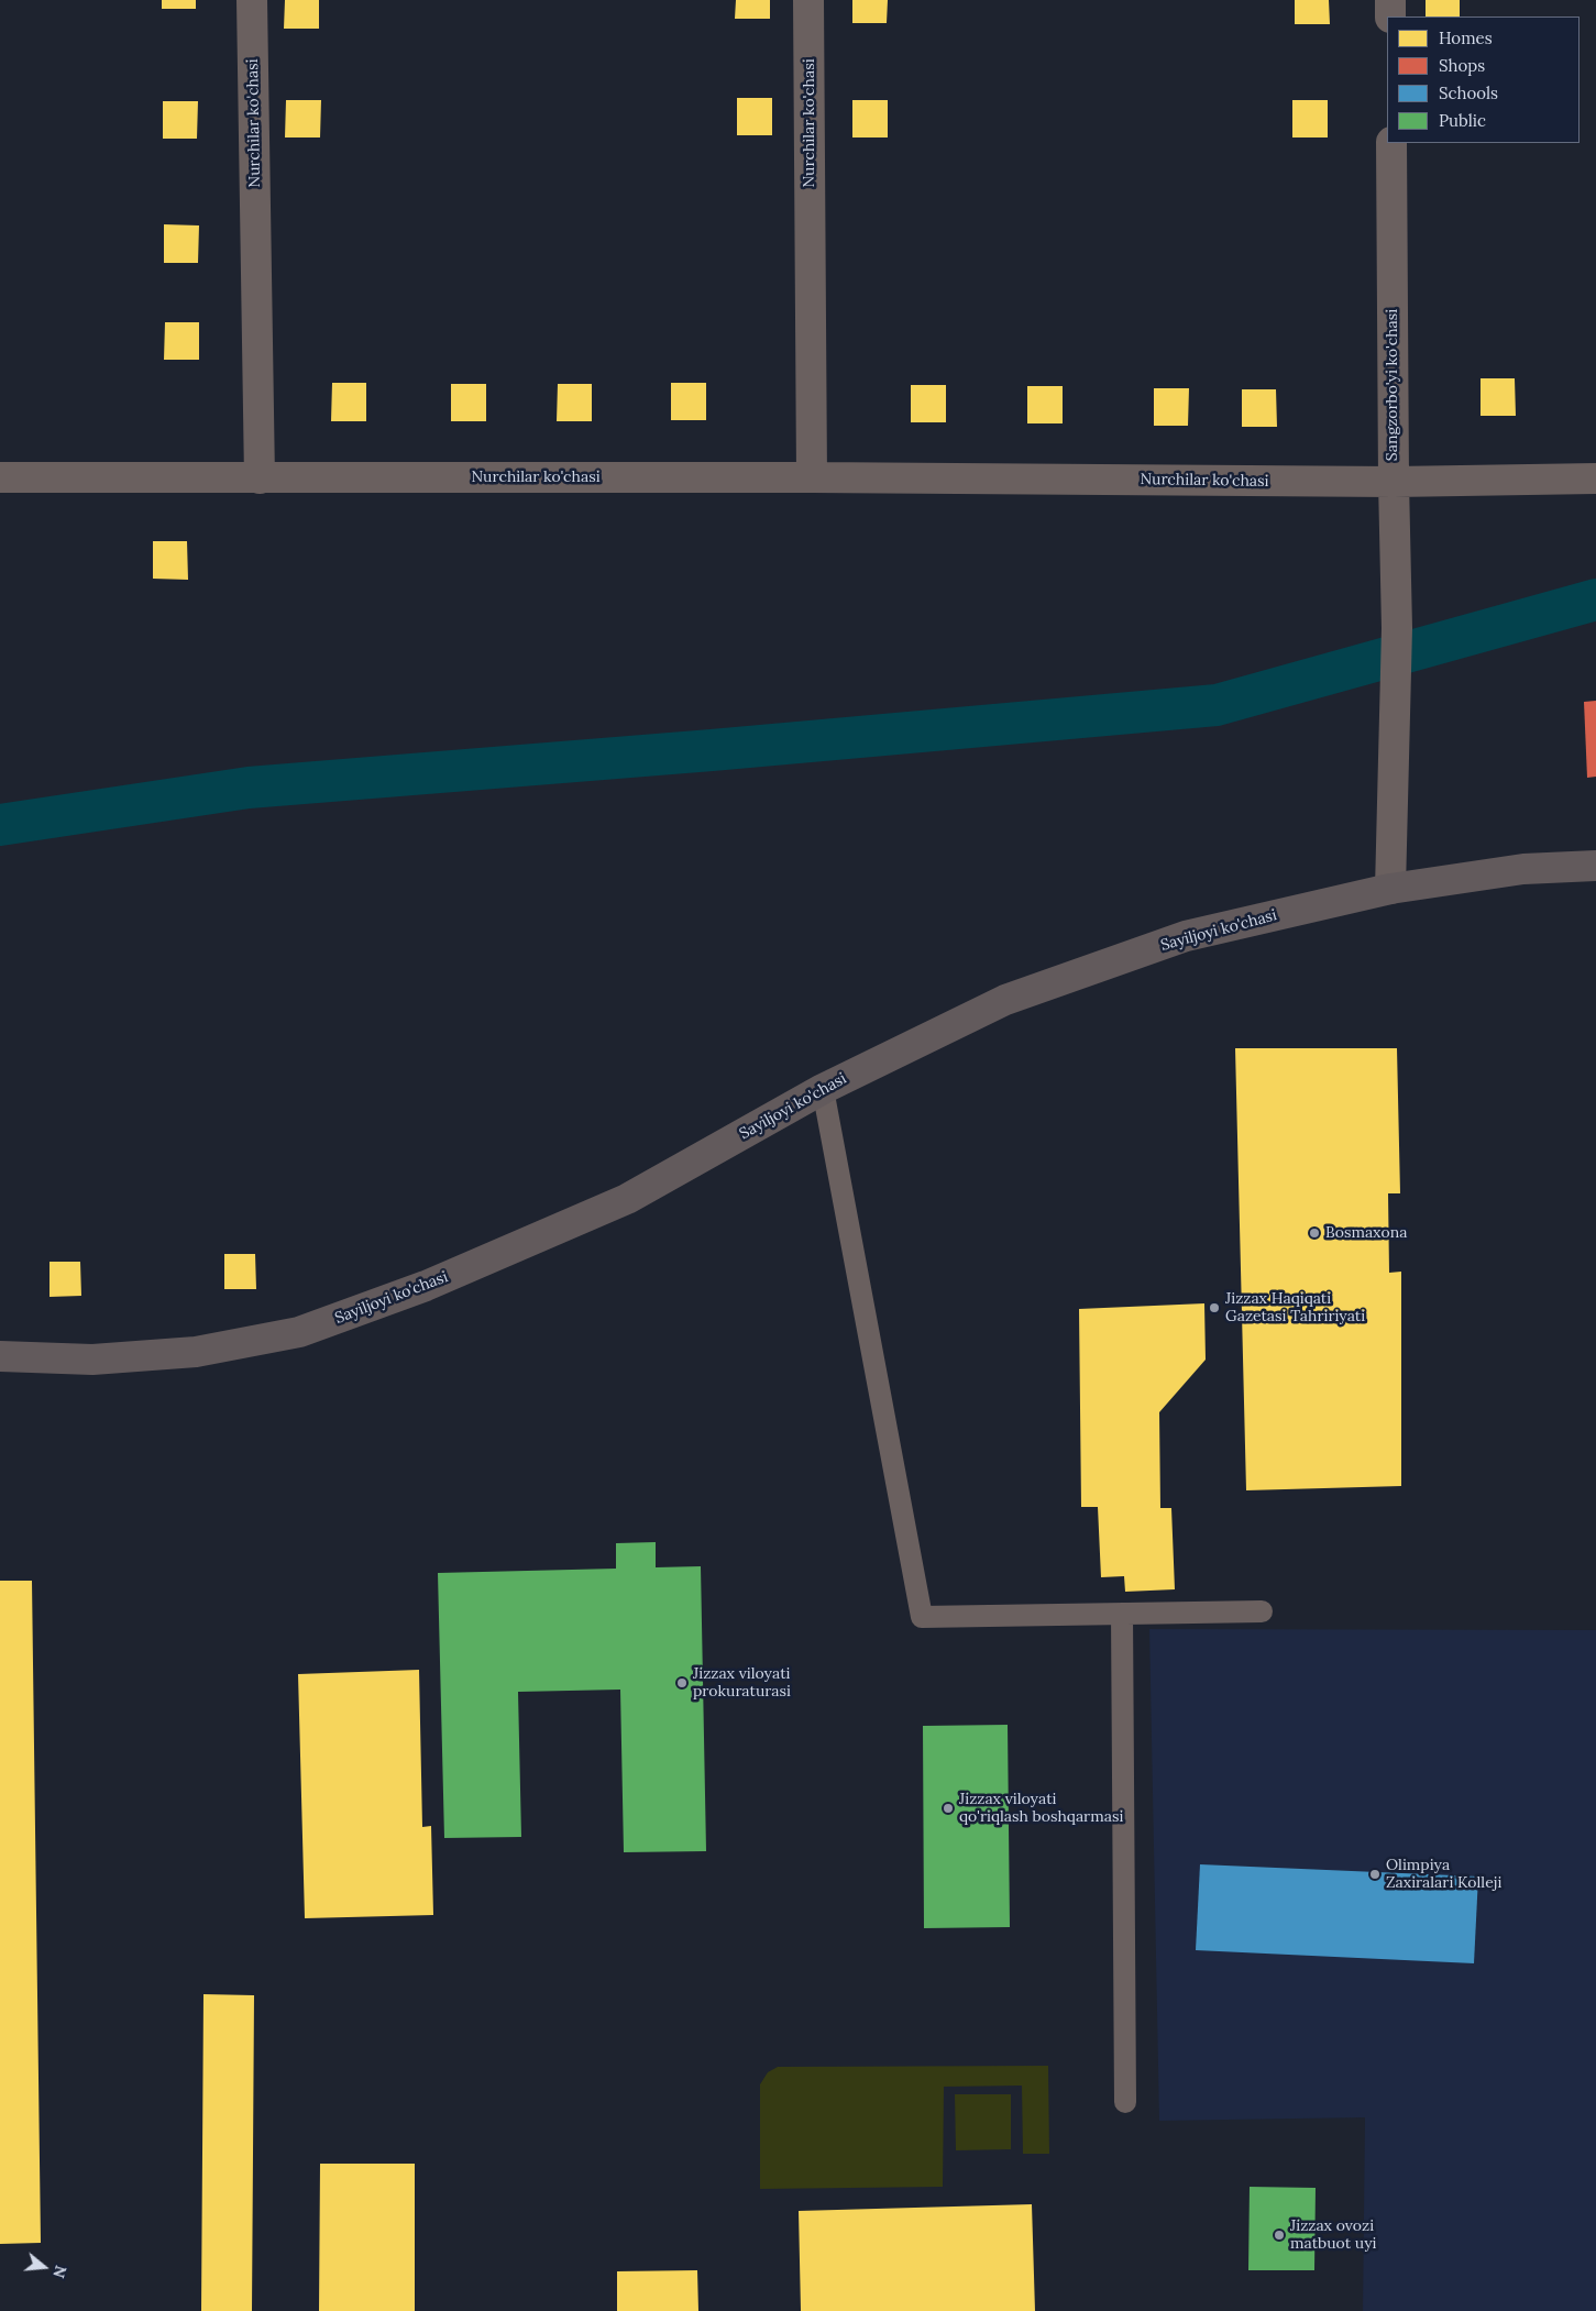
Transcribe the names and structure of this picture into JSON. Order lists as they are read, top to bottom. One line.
{"streets":{"main road":["Sayiljoyi ko'chasi"],"street":["Nurchilar ko'chasi","Sangzorbo'yi ko'chasi"]},"crossings":[["Nurchilar ko'chasi","Sangzorbo'yi ko'chasi"],["Sangzorbo'yi ko'chasi","Sayiljoyi ko'chasi"]],"places":["Bosmaxona","Jizzax Haqiqati Gazetasi Tahririyati","Jizzax viloyati prokuraturasi","Jizzax viloyati qo'riqlash boshqarmasi","Olimpiya Zaxiralari Kolleji","Jizzax ovozi matbuot uyi"],"legend":["Homes","Shops","Schools","Public"],"north":"right"}
